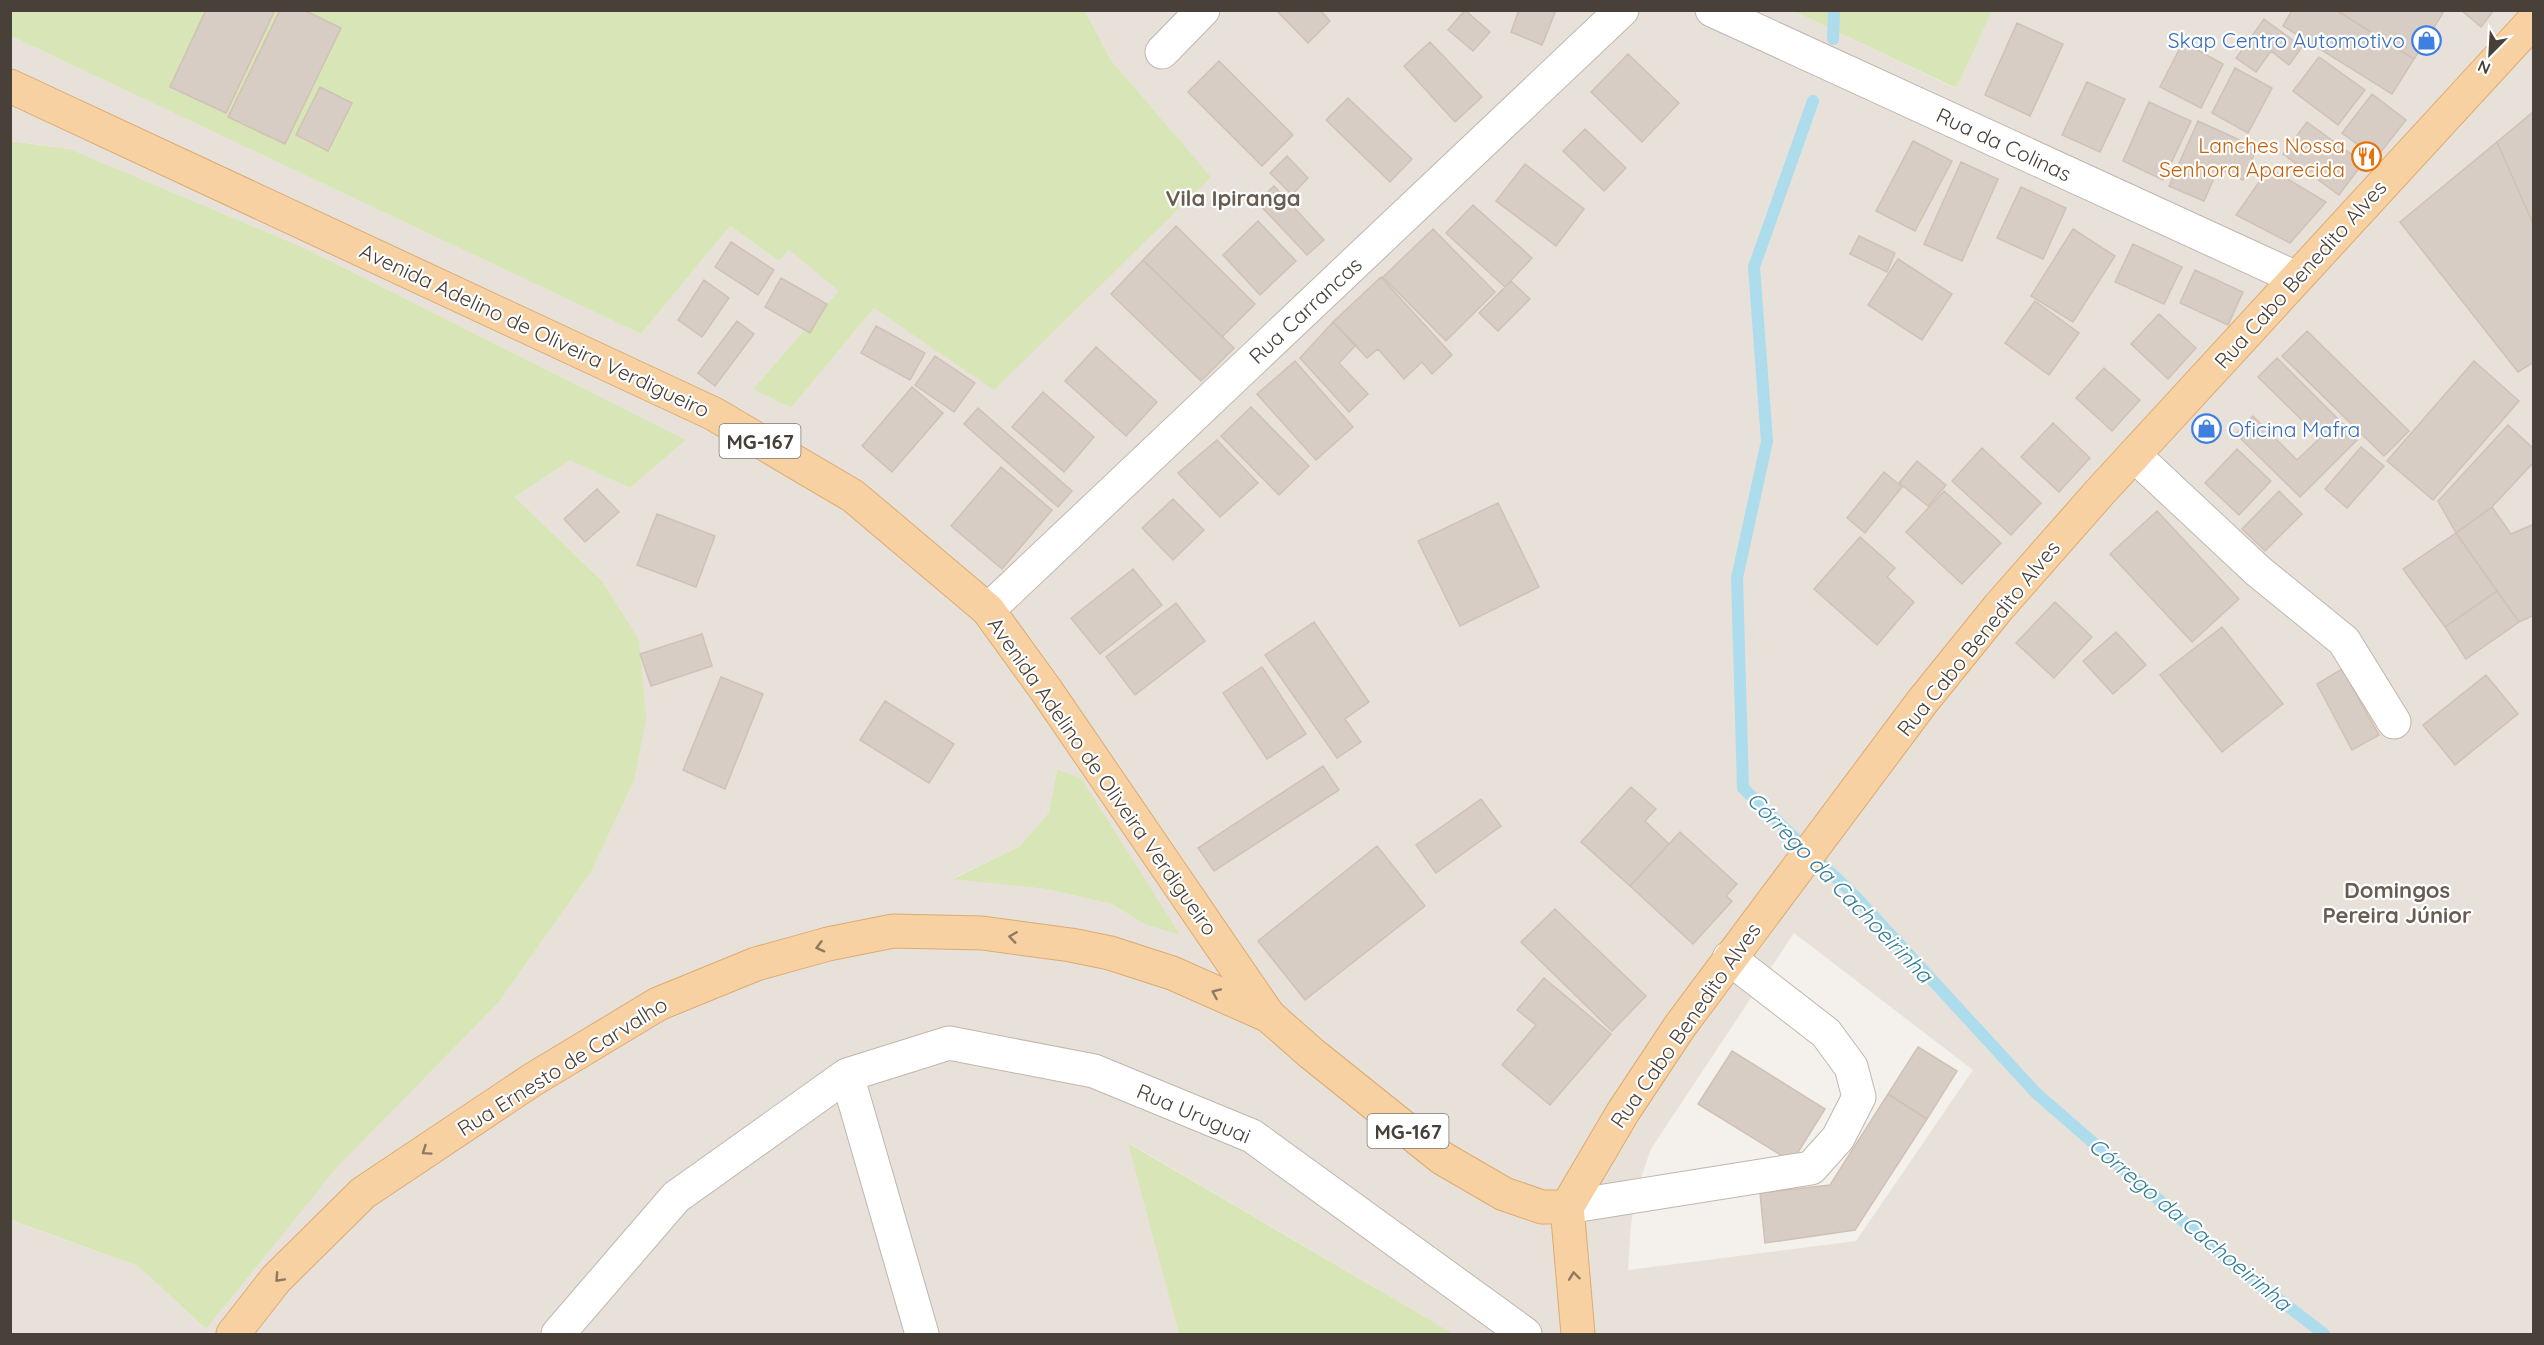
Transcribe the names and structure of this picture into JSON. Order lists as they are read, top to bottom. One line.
{"streets":{"main road":["Rua Cabo Benedito Alves","Avenida Adelino de Oliveira Verdigueiro","MG-167","Rua Ernesto de Carvalho"],"street":["Rua da Colinas","Rua Carrancas","Rua Uruguai"]},"crossings":[["Rua da Colinas","Rua Cabo Benedito Alves"],["Rua Cabo Benedito Alves","Avenida Adelino de Oliveira Verdigueiro"],["Rua Carrancas","Avenida Adelino de Oliveira Verdigueiro"],["Avenida Adelino de Oliveira Verdigueiro","Rua Ernesto de Carvalho"]],"one_way":["Rua Ernesto de Carvalho"],"districts":["Vila Ipiranga","Domingos Pereira Júnior"],"water":["Córrego da Cachoeirinha"],"places":{"shop":["Skap Centro Automotivo","Oficina Mafra"],"restaurant":["Lanches Nossa Senhora Aparecida"]},"north":"bottom left"}
